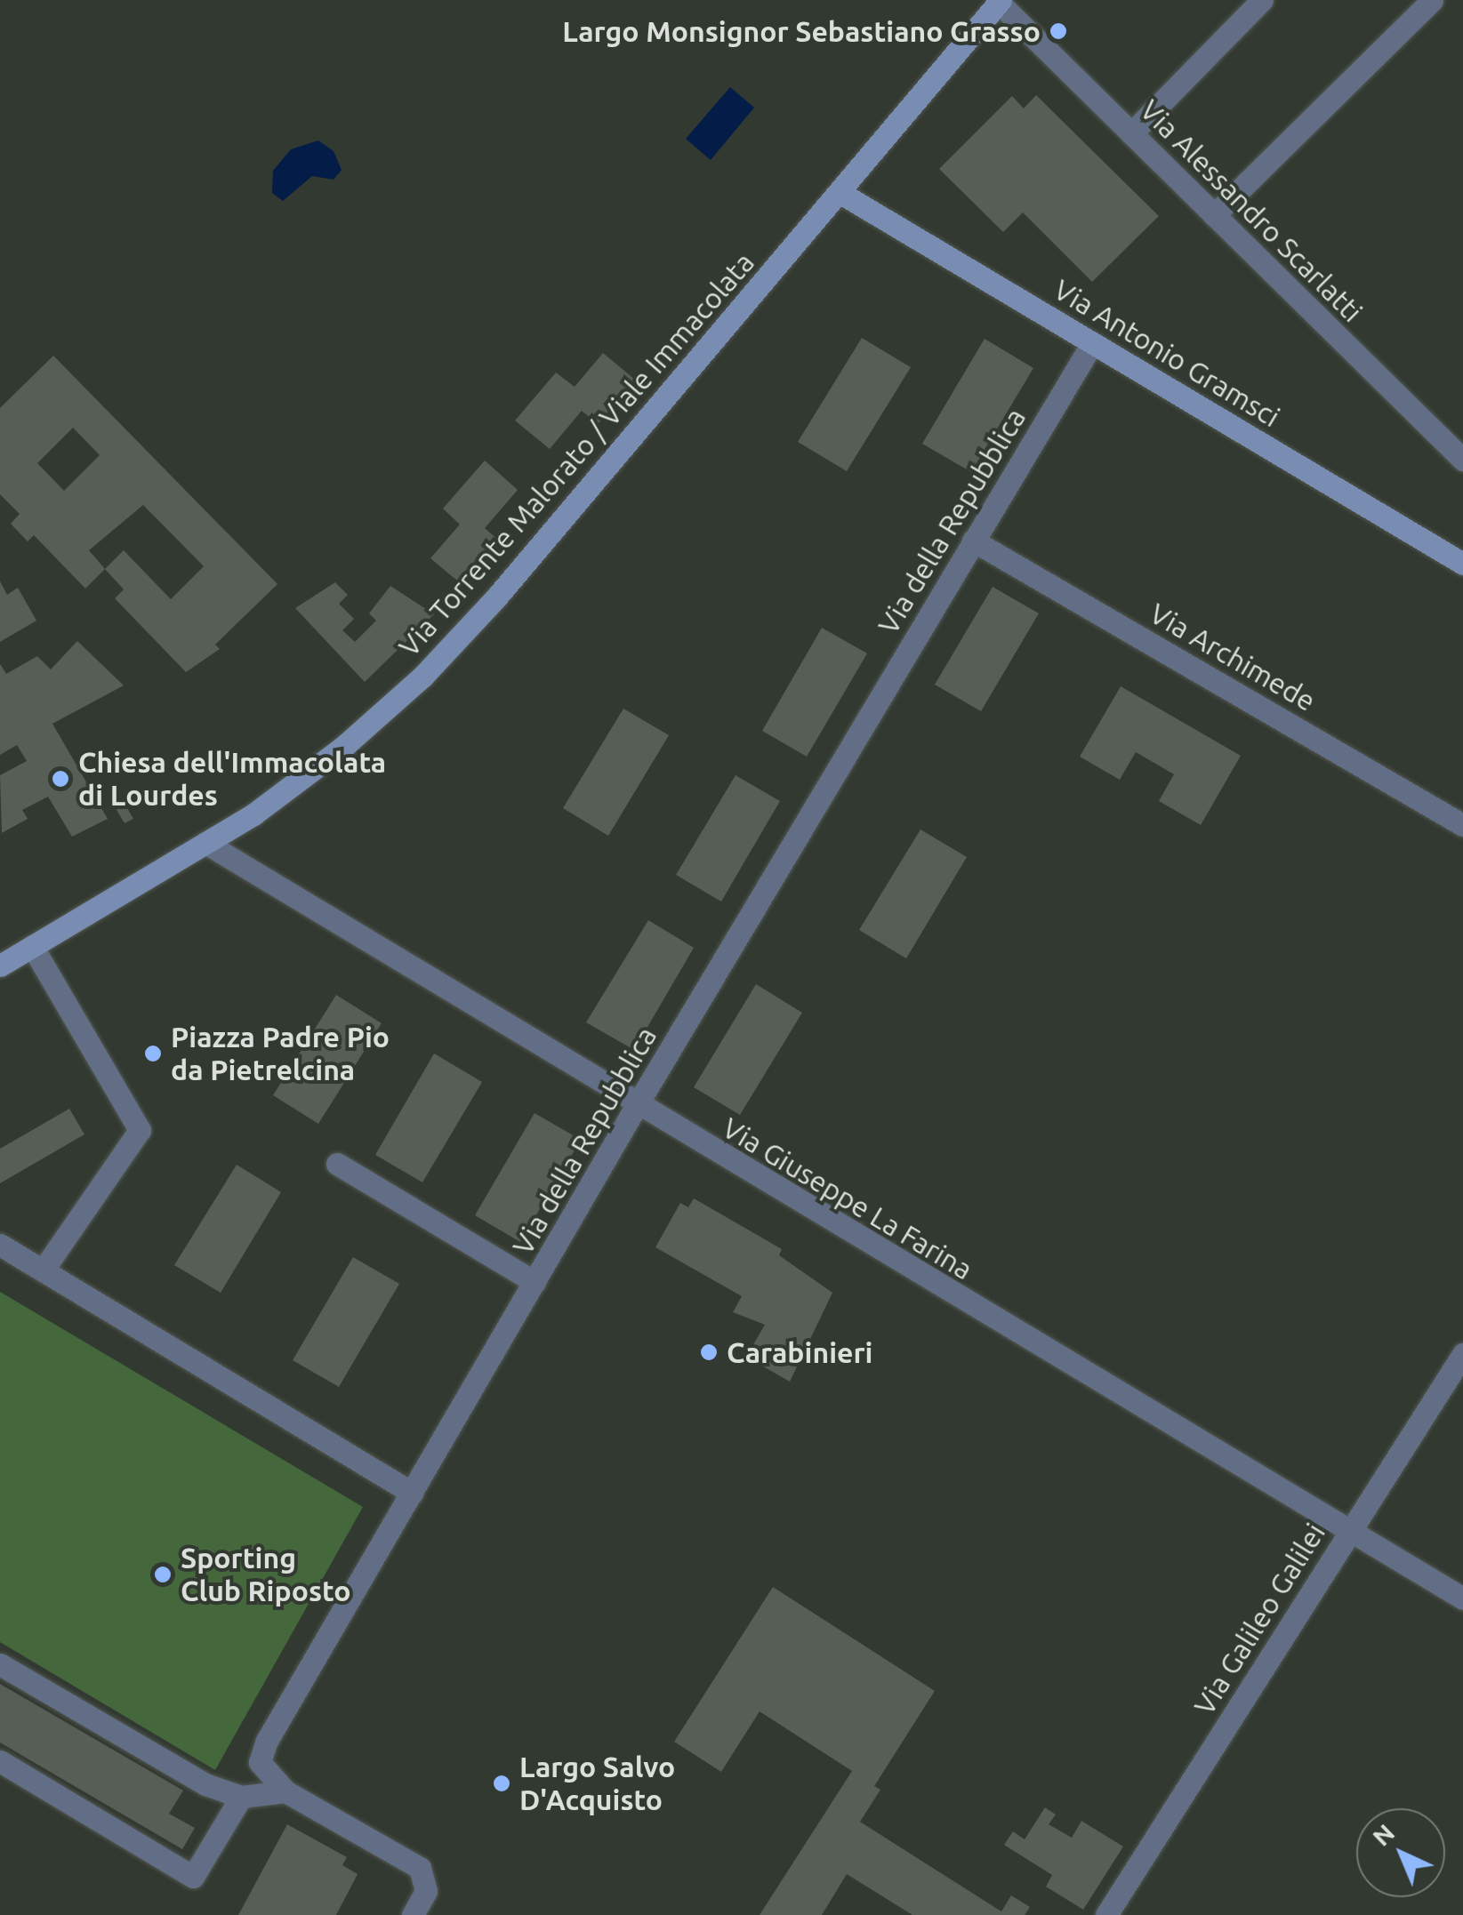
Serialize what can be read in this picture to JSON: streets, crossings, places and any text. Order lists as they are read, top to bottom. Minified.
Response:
{"streets":{"street":["Via Alessandro Scarlatti","Via Antonio Gramsci","Via Torrente Malorato / Viale Immacolata","Via della Repubblica","Via Archimede","Via Giuseppe La Farina","Via Galileo Galilei"]},"crossings":[["Via Alessandro Scarlatti","Via Torrente Malorato / Viale Immacolata"],["Via Antonio Gramsci","Via Torrente Malorato / Viale Immacolata"],["Via Antonio Gramsci","Via della Repubblica"],["Via Torrente Malorato / Viale Immacolata","Via Giuseppe La Farina"],["Via della Repubblica","Via Archimede"],["Via della Repubblica","Via Giuseppe La Farina"],["Via Giuseppe La Farina","Via Galileo Galilei"]],"places":["Largo Monsignor Sebastiano Grasso","Chiesa dell'Immacolata di Lourdes","Piazza Padre Pio da Pietrelcina","Carabinieri","Sporting Club Riposto","Largo Salvo D'Acquisto"],"north":"top left"}
